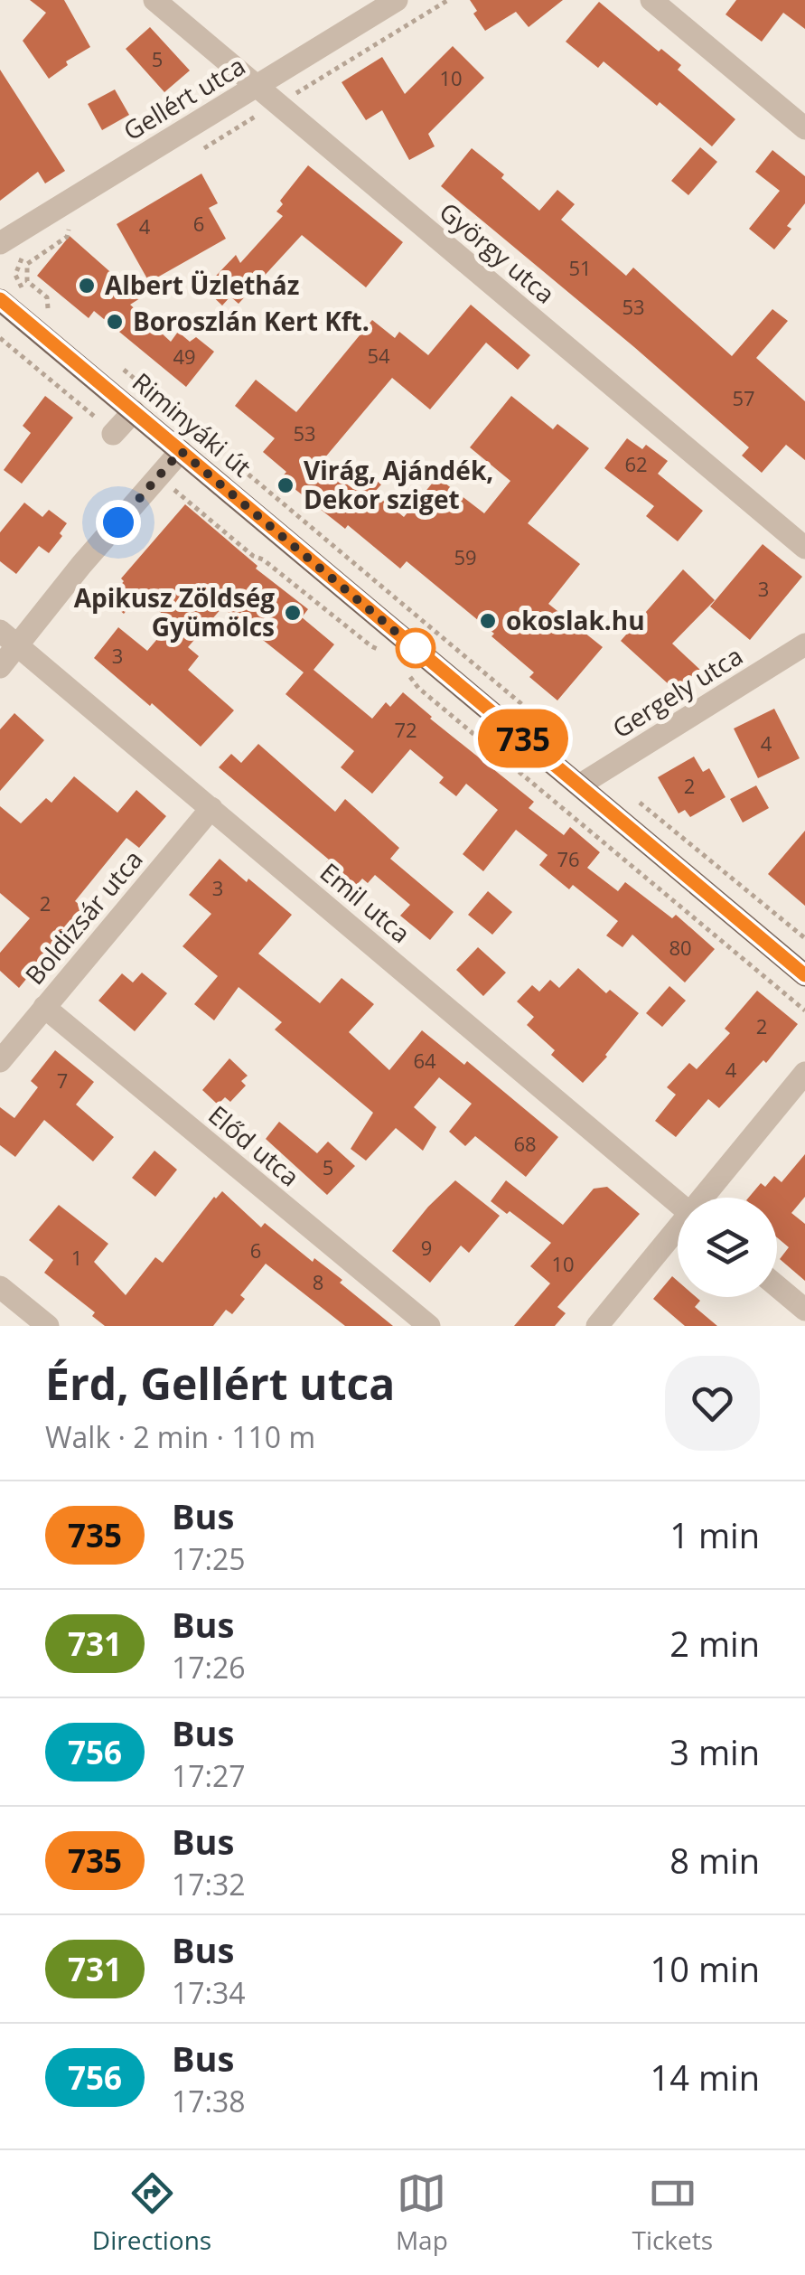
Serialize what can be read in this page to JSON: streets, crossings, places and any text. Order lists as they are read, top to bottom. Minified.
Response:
{"streets":{"main road":["Riminyáki út"],"street":["Gellért utca","György utca","Gergely utca","Emil utca","Boldizsár utca","Előd utca"]},"crossings":[["Gellért utca","György utca"],["Riminyáki út","Gergely utca"],["Emil utca","Boldizsár utca"],["Boldizsár utca","Előd utca"]],"places":["Albert Üzletház","Boroszlán Kert Kft.","Virág, Ajándék, Dekor sziget","Apikusz Zöldség Gyümölcs","okoslak.hu"],"lines":["bus line 735"],"house_numbers":["5","10","6","4","51","53","54","49","57","53","62","59","3","3","72","4","2","76","3","2","80","2","64","4","7","68","5","9","6","1","10","8"],"page":{"on_map":"735","heading":["Érd, Gellért utca","Walk · 2 min · 110 m"],"list":[{"mark":"735","name":"Bus","note":"17:25","value":"1 min"},{"mark":"731","name":"Bus","note":"17:26","value":"2 min"},{"mark":"756","name":"Bus","note":"17:27","value":"3 min"},{"mark":"735","name":"Bus","note":"17:32","value":"8 min"},{"mark":"731","name":"Bus","note":"17:34","value":"10 min"},{"mark":"756","name":"Bus","note":"17:38","value":"14 min"}],"tabs":["Directions","Map","Tickets"]}}
